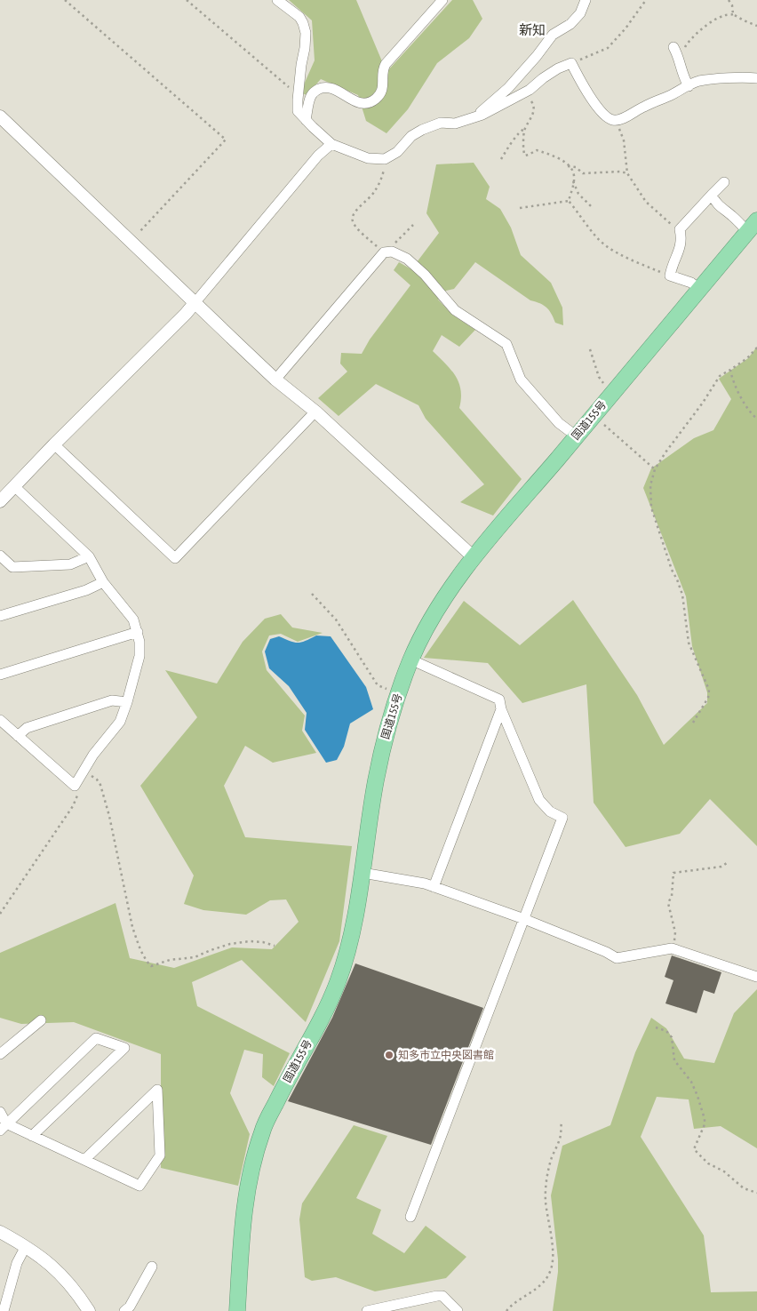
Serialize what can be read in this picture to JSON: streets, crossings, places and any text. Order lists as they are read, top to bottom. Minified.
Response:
{"streets":{"highway":["国道155号"]},"districts":["新知"],"places":["知多市立中央図書館"]}
